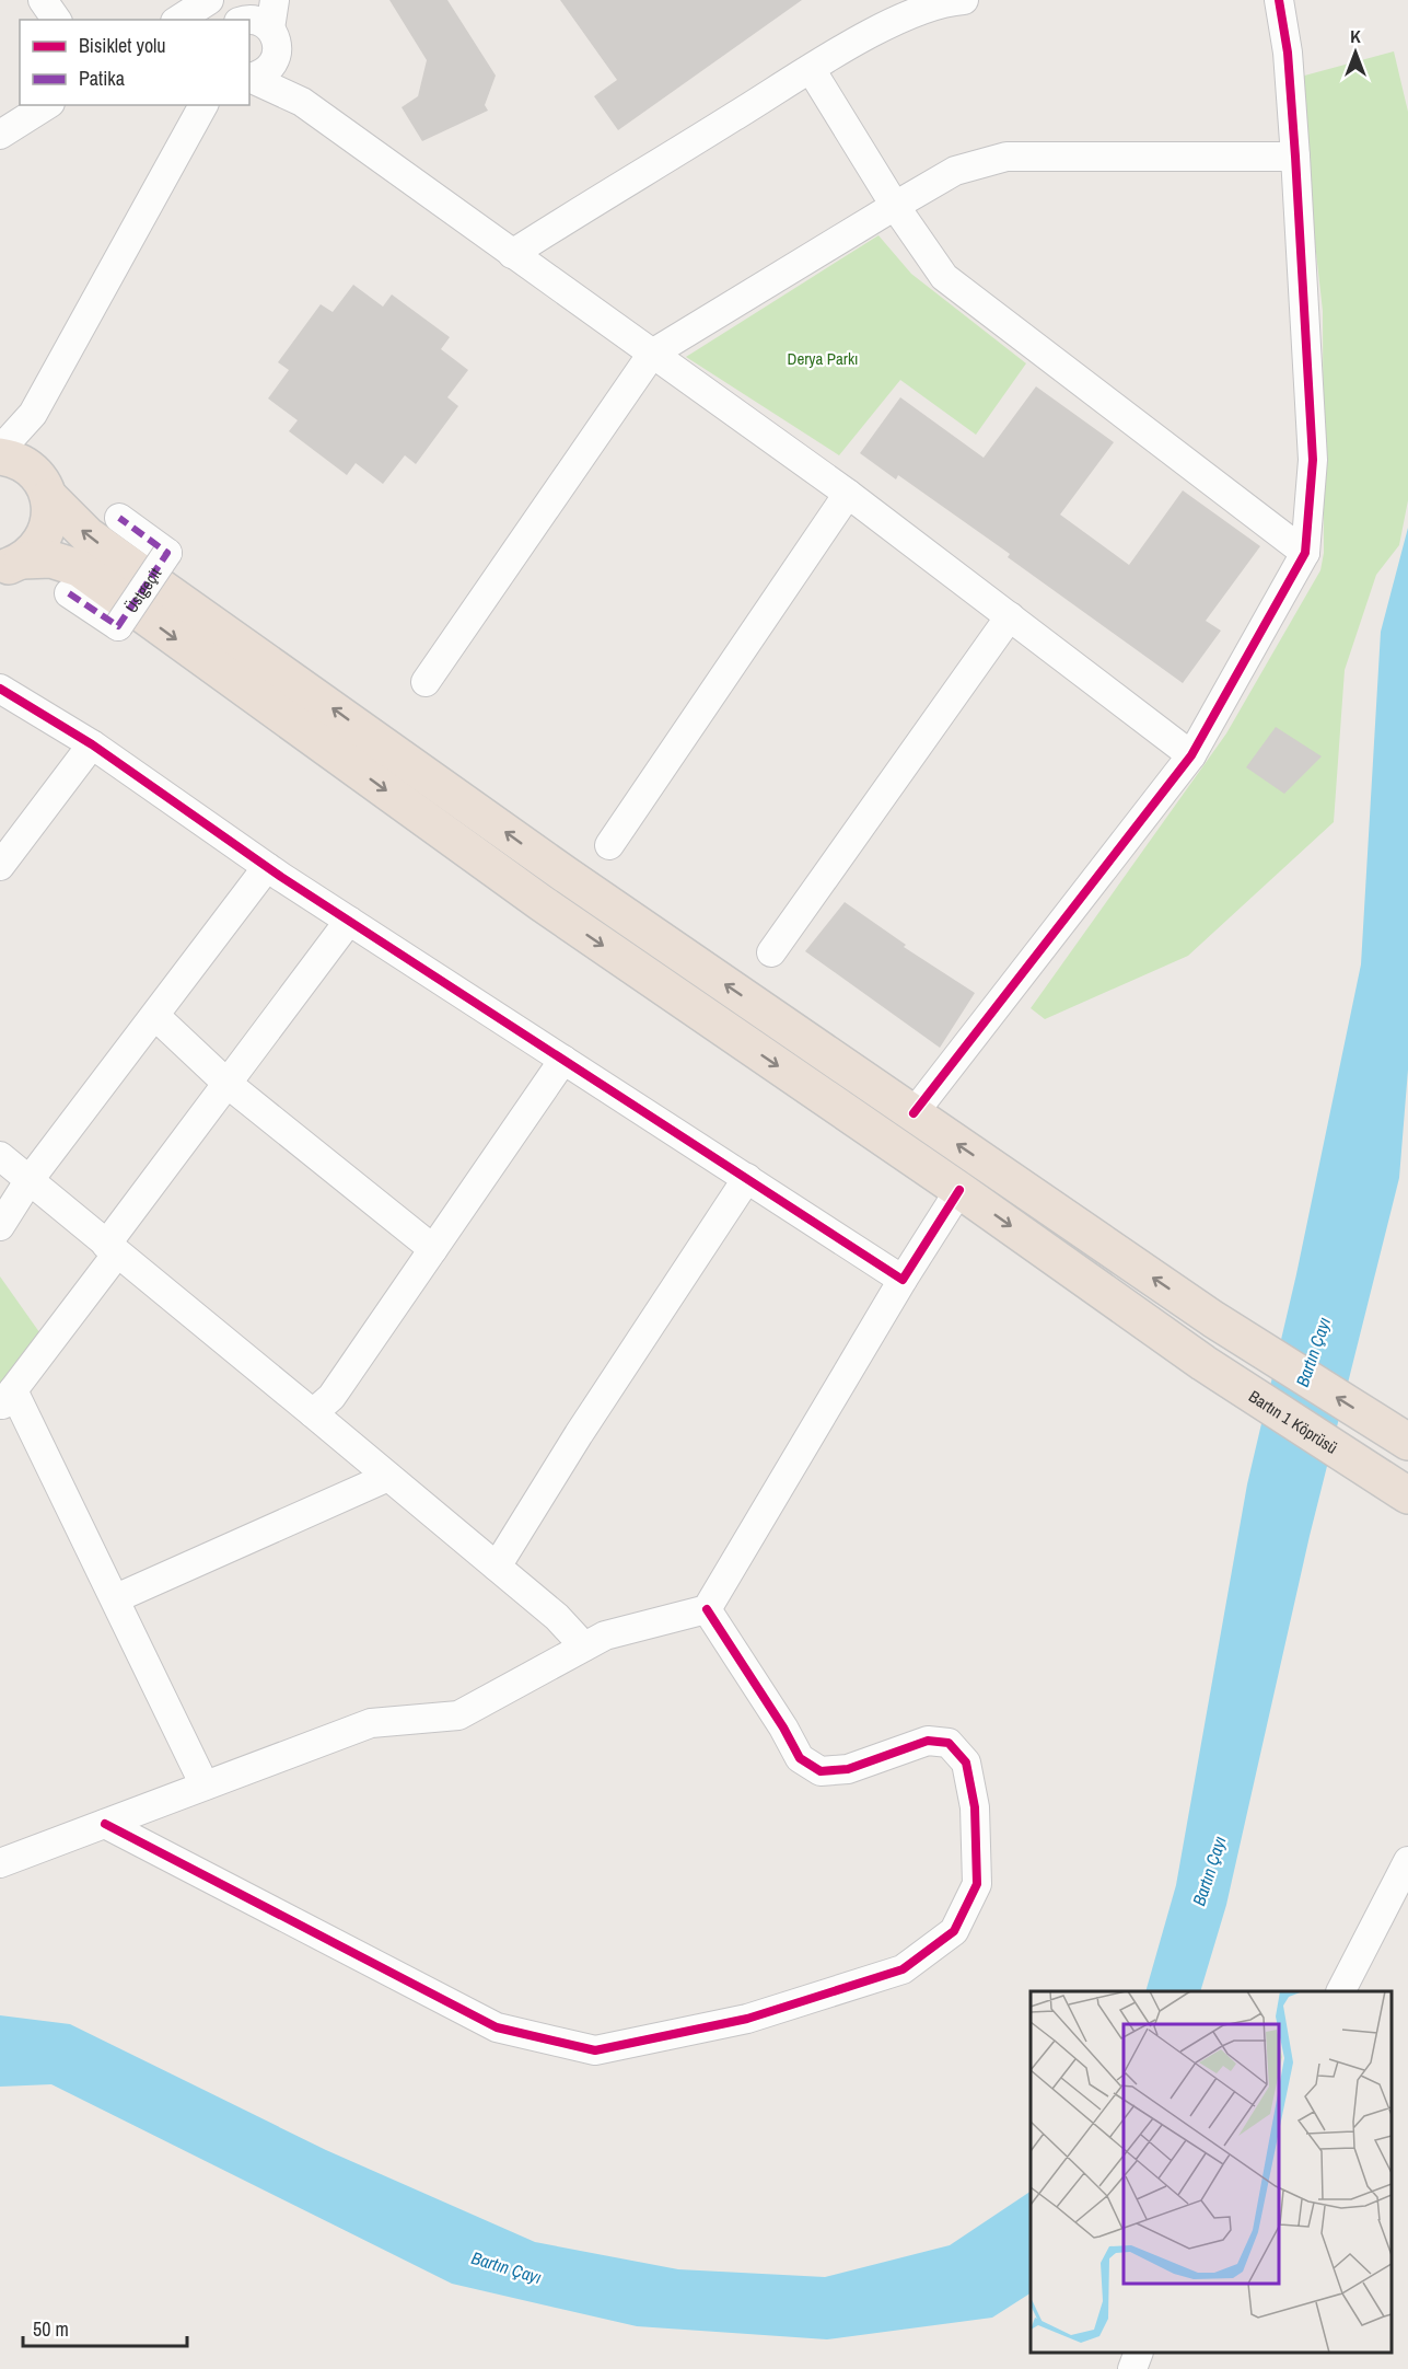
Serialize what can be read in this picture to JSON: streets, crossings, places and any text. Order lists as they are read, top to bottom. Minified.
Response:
{"streets":{"highway":["Bartın 1 Köprüsü"],"street":["Üstgeçit"]},"water":["Bartın Çayı"],"parks":["Derya Parkı"],"legend":["Bisiklet yolu","Patika"],"scale_bar":"50 m","north":"top"}
